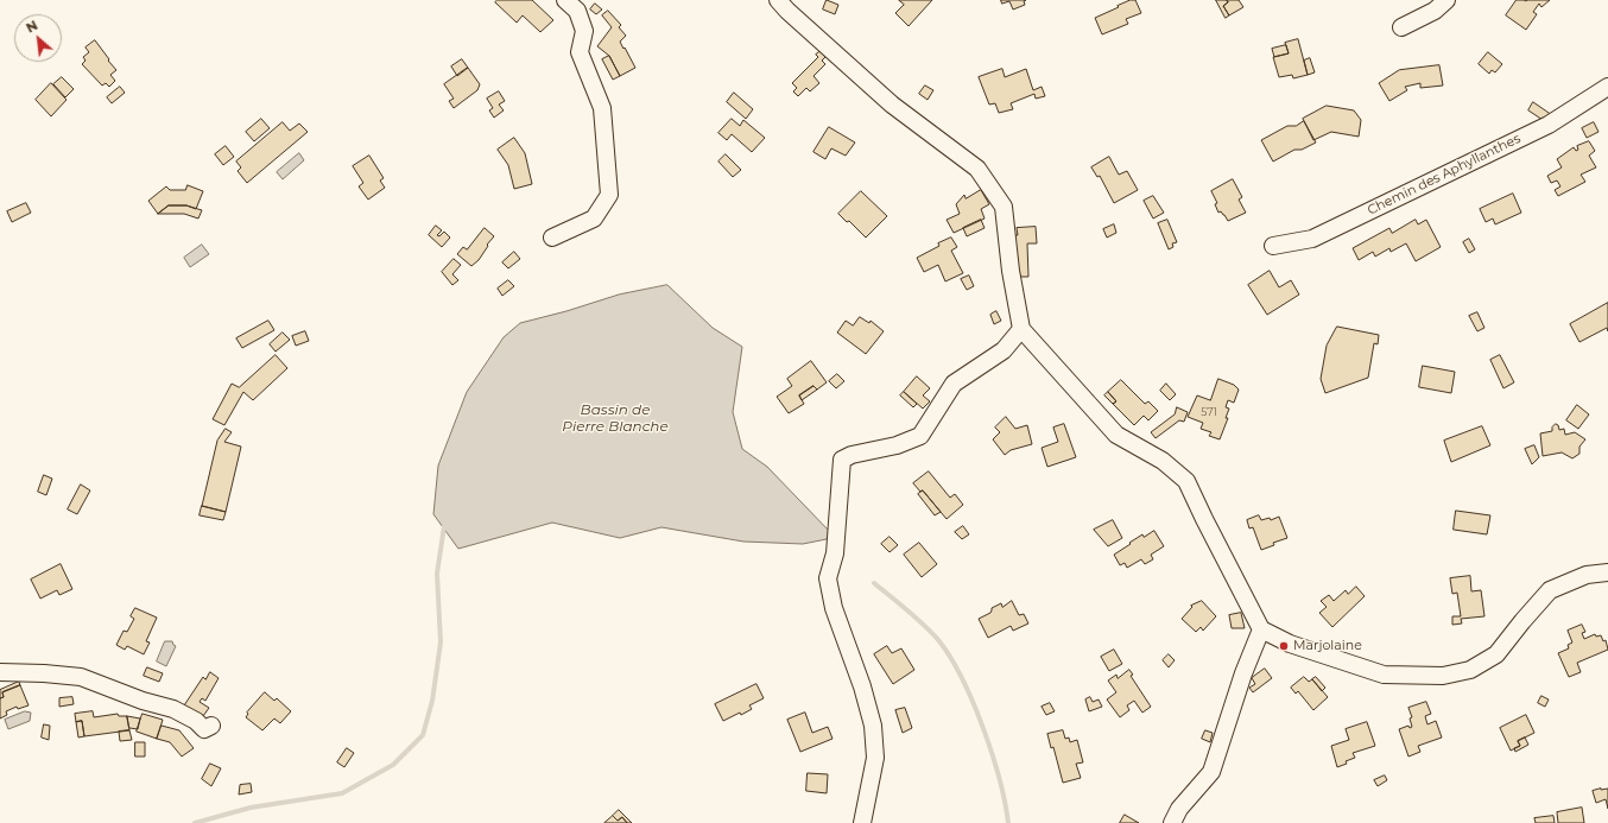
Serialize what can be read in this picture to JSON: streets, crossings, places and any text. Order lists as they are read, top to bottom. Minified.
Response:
{"streets":{"street":["Chemin des Aphyllanthes"]},"water":["Bassin de Pierre Blanche"],"places":["Marjolaine"],"house_numbers":["571"],"north":"top left"}
